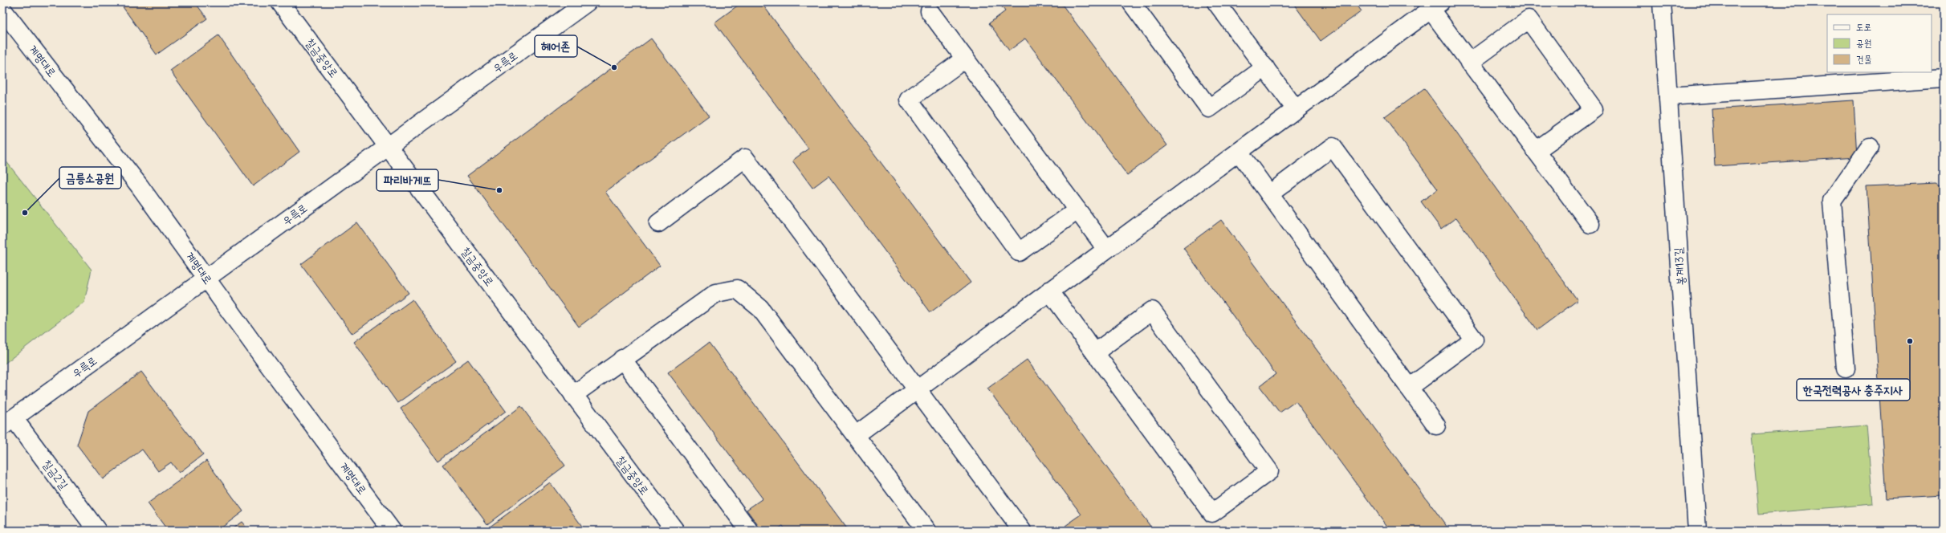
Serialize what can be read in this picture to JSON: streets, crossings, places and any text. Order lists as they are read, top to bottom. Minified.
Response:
{"streets":{"street":["칠금중앙로","계명대로","우륵로","봉계13길","칠금2길"]},"crossings":[["칠금중앙로","우륵로"],["계명대로","우륵로"],["우륵로","칠금2길"]],"places":["헤어존","파리바게뜨","금릉소공원","한국전력공사 충주지사"],"legend":["도로","공원","건물"]}
